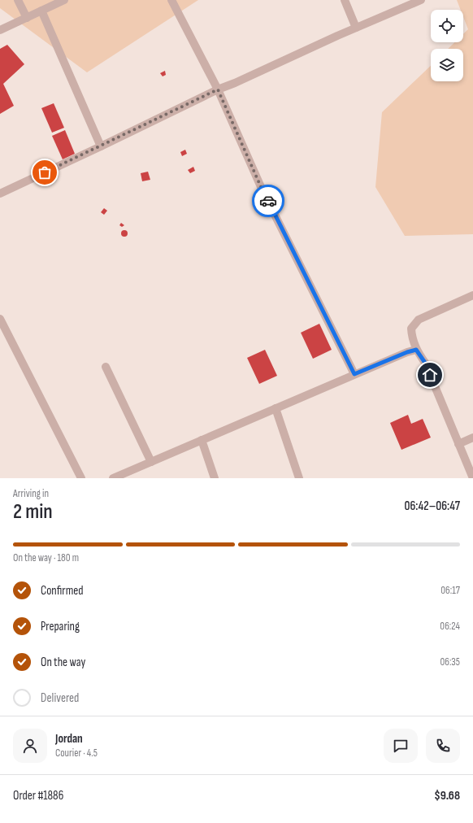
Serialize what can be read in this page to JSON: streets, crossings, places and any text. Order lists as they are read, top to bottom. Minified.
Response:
{"page":{"heading":["2 min","Arriving in","06:42–06:47"],"panel":["Jordan","Courier · 4.5","Order #1886","$9.68"],"bar":"On the way · 180 m","list":[["Confirmed","06:17"],["Preparing","06:24"],["On the way","06:35"],"Delivered"]}}
